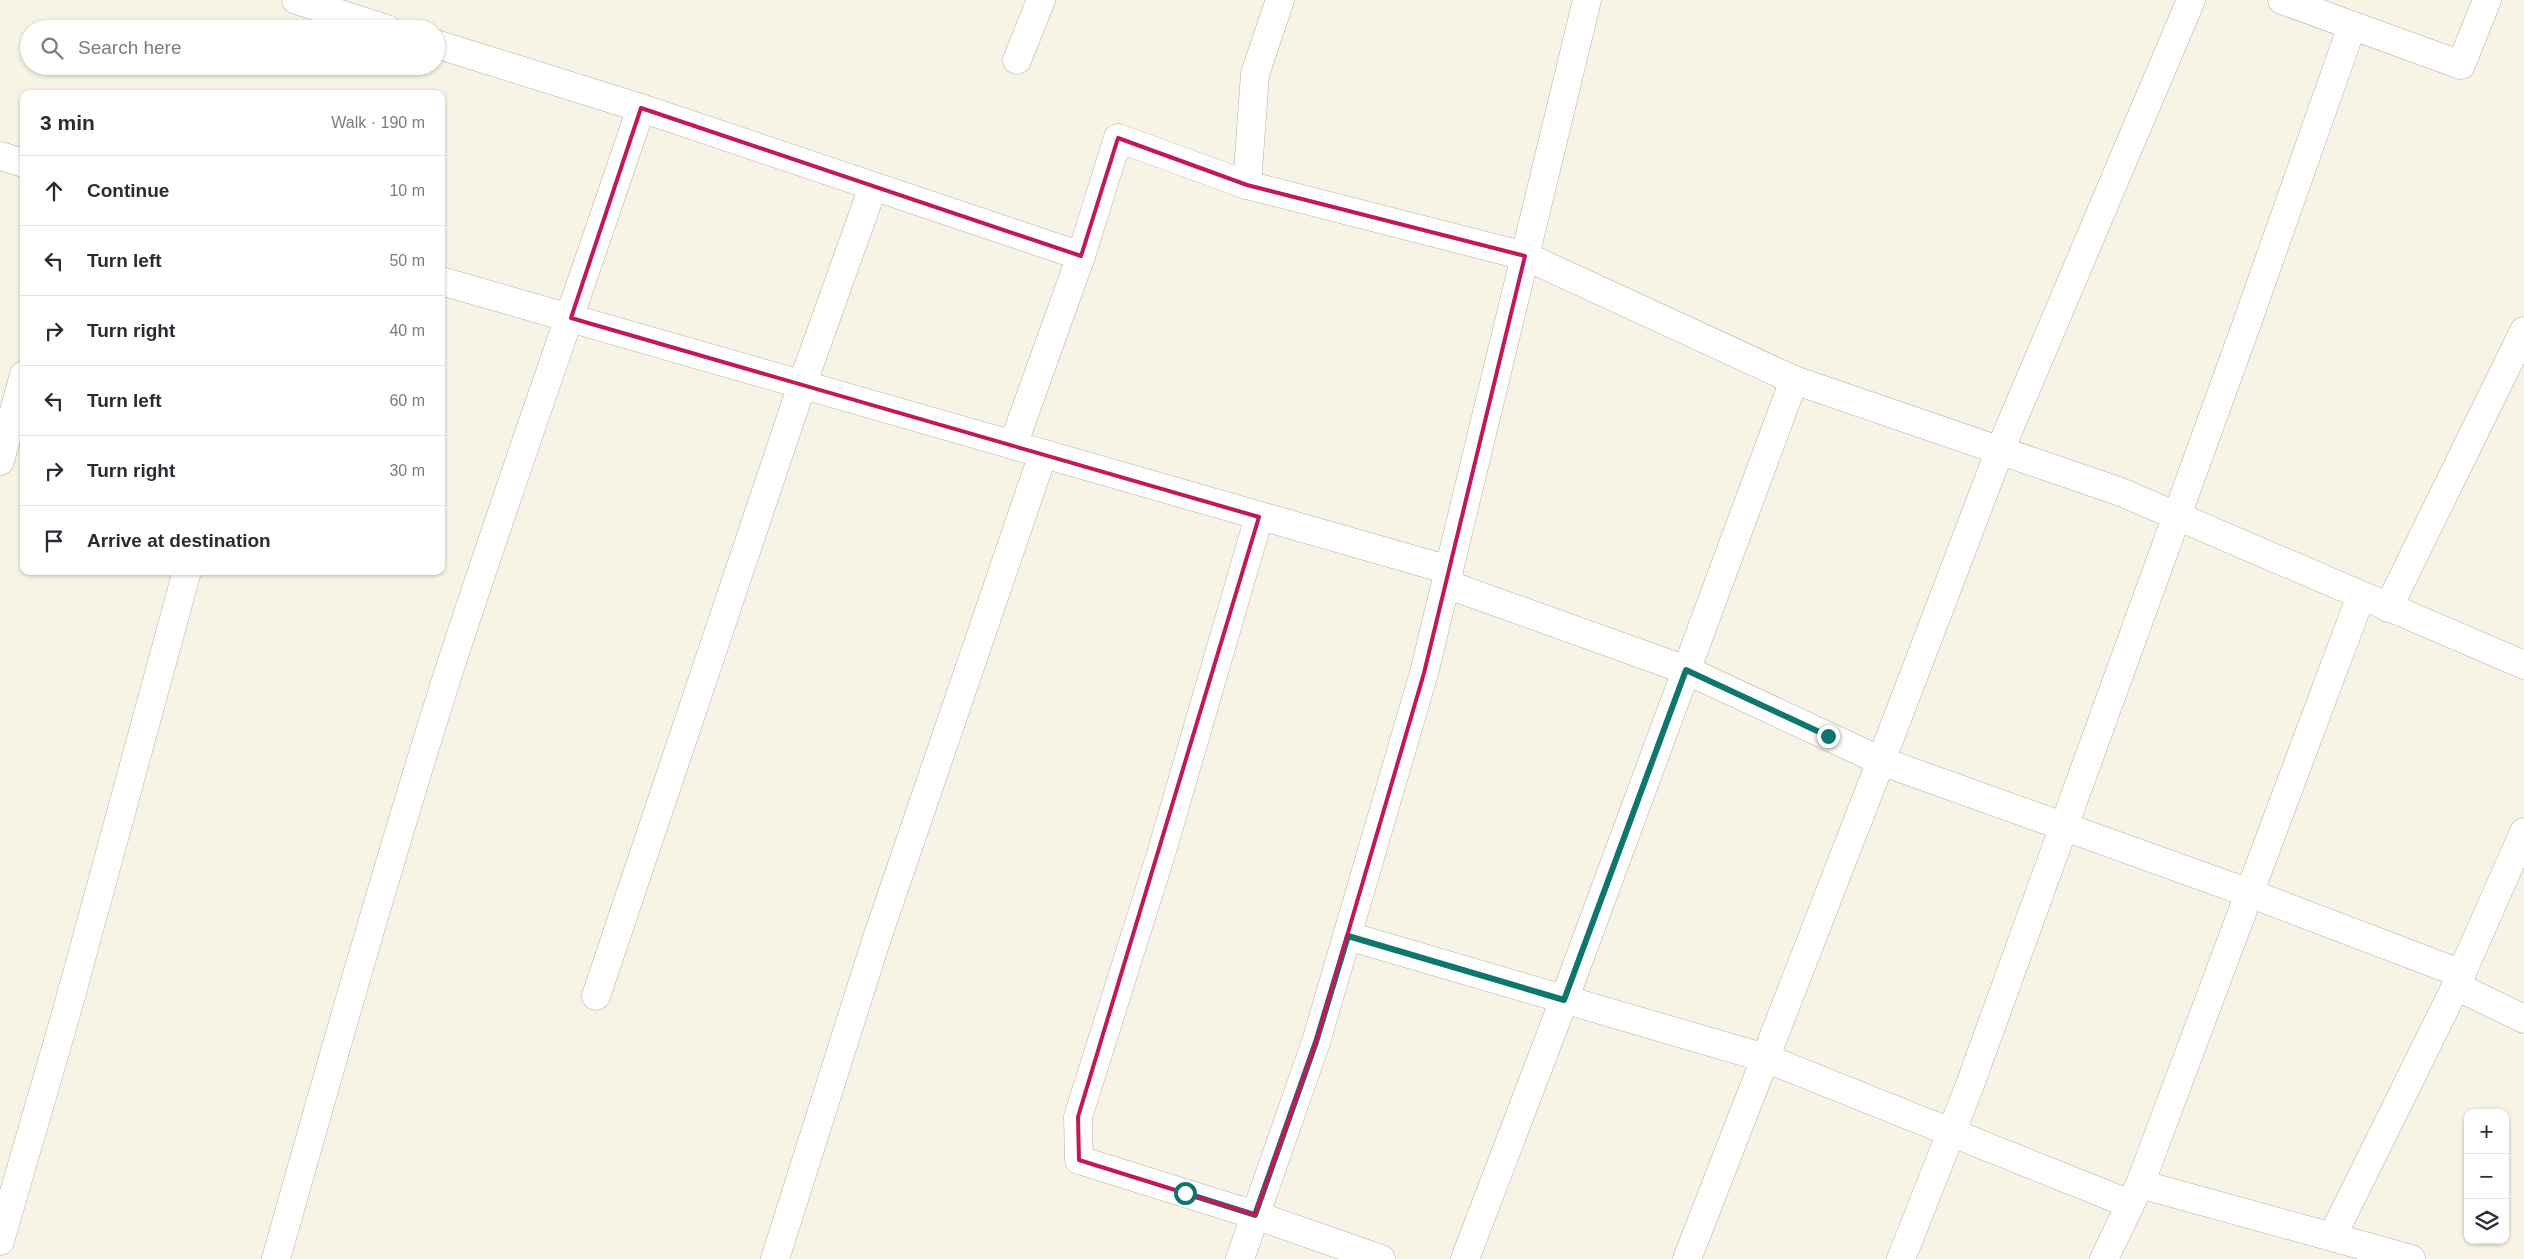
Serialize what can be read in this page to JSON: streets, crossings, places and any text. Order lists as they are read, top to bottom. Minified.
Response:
{"page":{"search":"Search here","heading":["3 min","Walk · 190 m"],"list":[["Continue","10 m"],["Turn left","50 m"],["Turn right","40 m"],["Turn left","60 m"],["Turn right","30 m"],"Arrive at destination"],"map_buttons":["+","−"]}}
